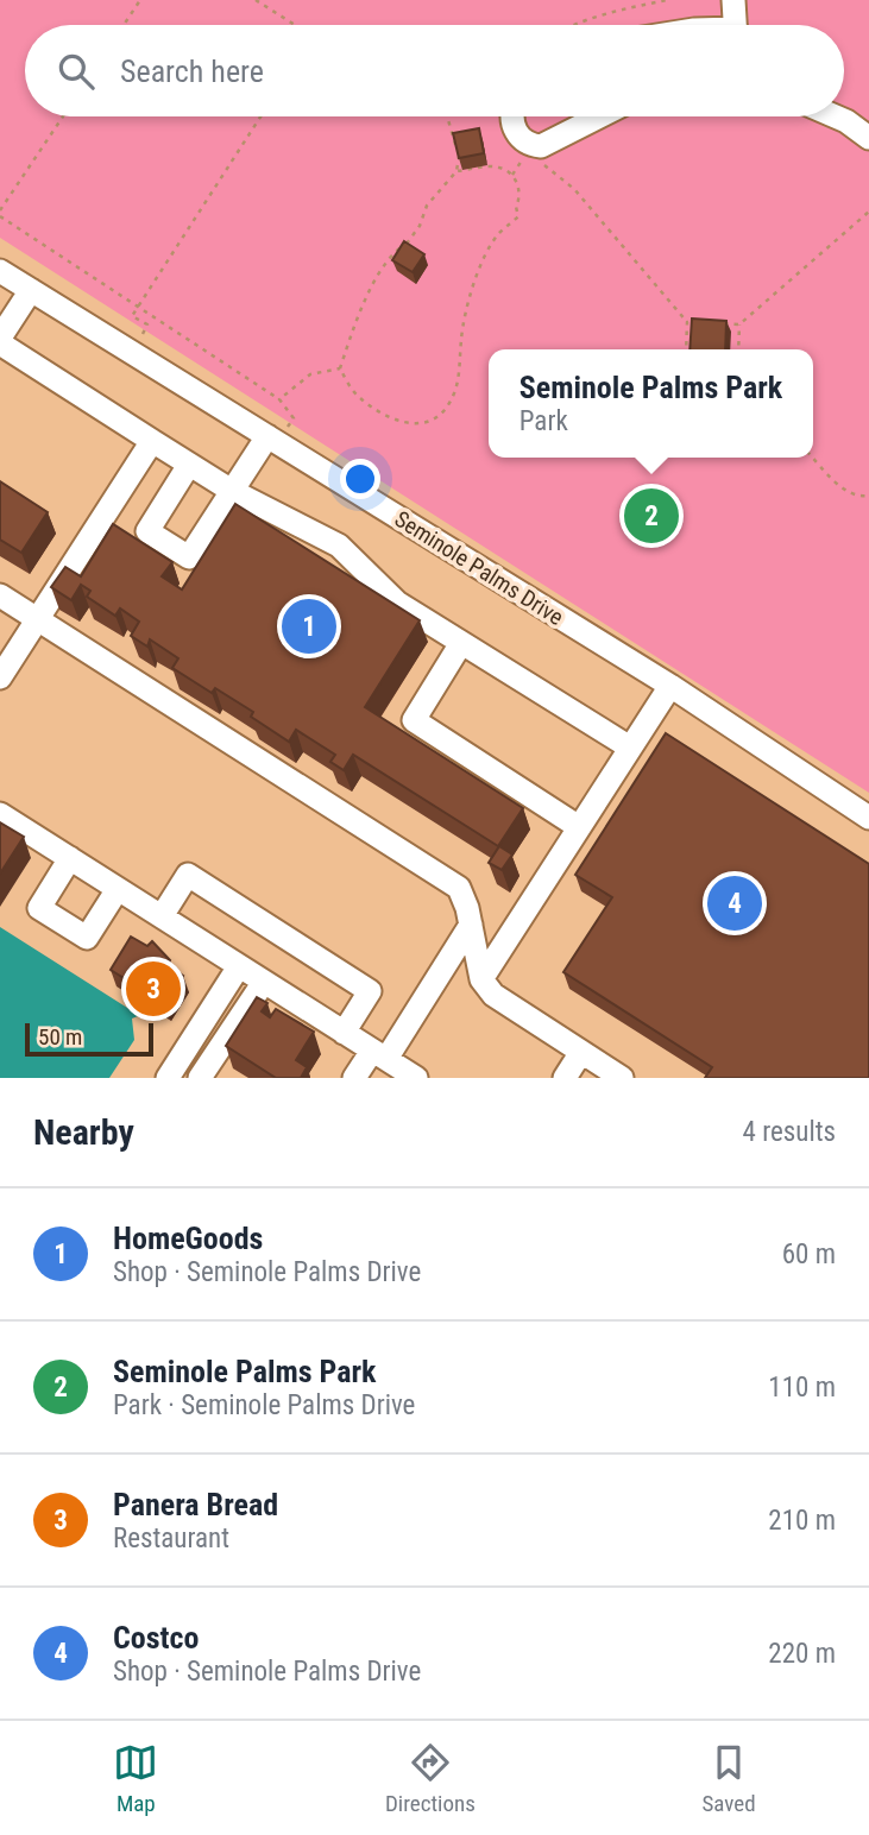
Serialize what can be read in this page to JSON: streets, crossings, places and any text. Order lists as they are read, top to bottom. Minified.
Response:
{"streets":{"street":["Seminole Palms Drive"]},"scale_bar":"50 m","page":{"search":"Search here","popup":["Seminole Palms Park","Park"],"pins":["2","1","4","3"],"scale":"50 m","heading":["Nearby","4 results"],"list":[{"mark":"1","name":"HomeGoods","note":"Shop · Seminole Palms Drive","value":"60 m"},{"mark":"2","name":"Seminole Palms Park","note":"Park · Seminole Palms Drive","value":"110 m"},{"mark":"3","name":"Panera Bread","note":"Restaurant","value":"210 m"},{"mark":"4","name":"Costco","note":"Shop · Seminole Palms Drive","value":"220 m"}],"nav":["Map","Directions","Saved"]}}
